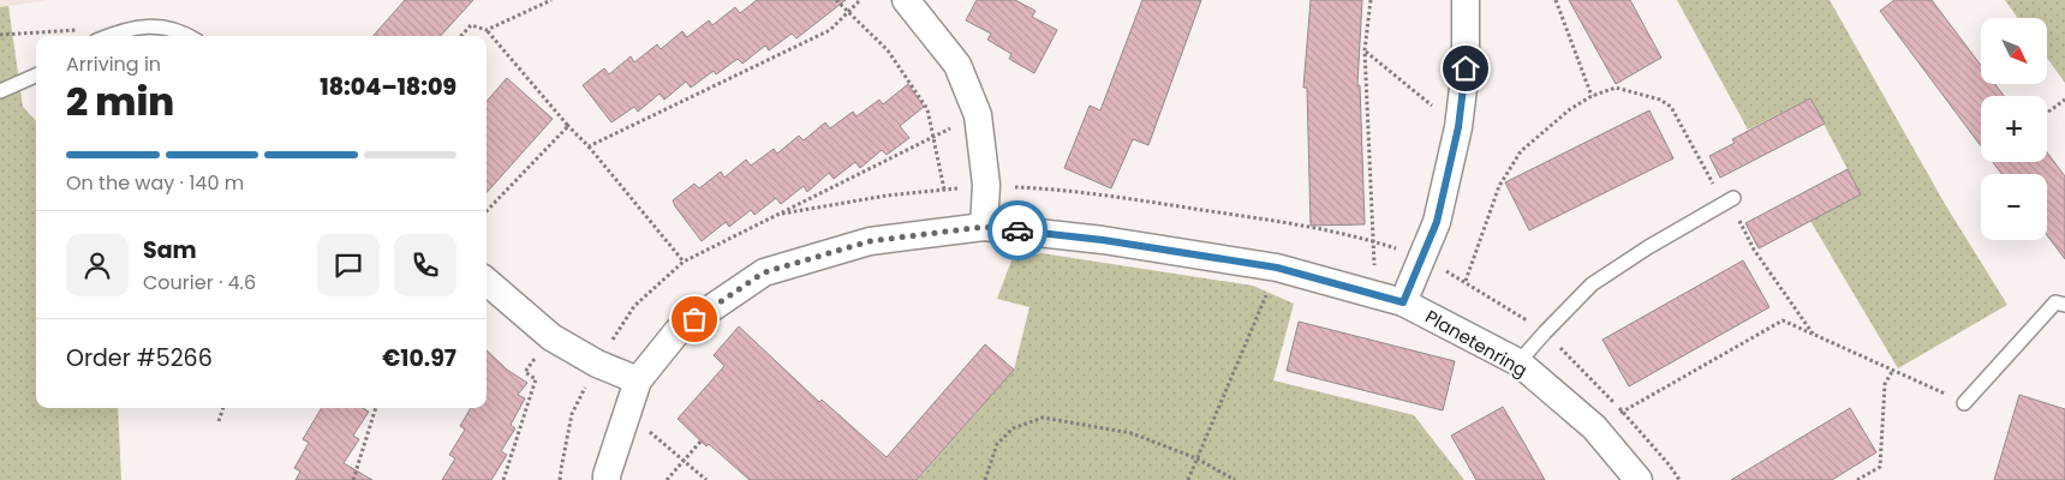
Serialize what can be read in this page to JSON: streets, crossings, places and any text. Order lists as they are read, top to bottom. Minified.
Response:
{"streets":{"street":["Planetenring"]},"north":"bottom right","page":{"map_buttons":["+","−"],"heading":["2 min","Arriving in","18:04–18:09"],"panel":["Sam","Courier · 4.6","Order #5266","€10.97"],"bar":"On the way · 140 m"}}
